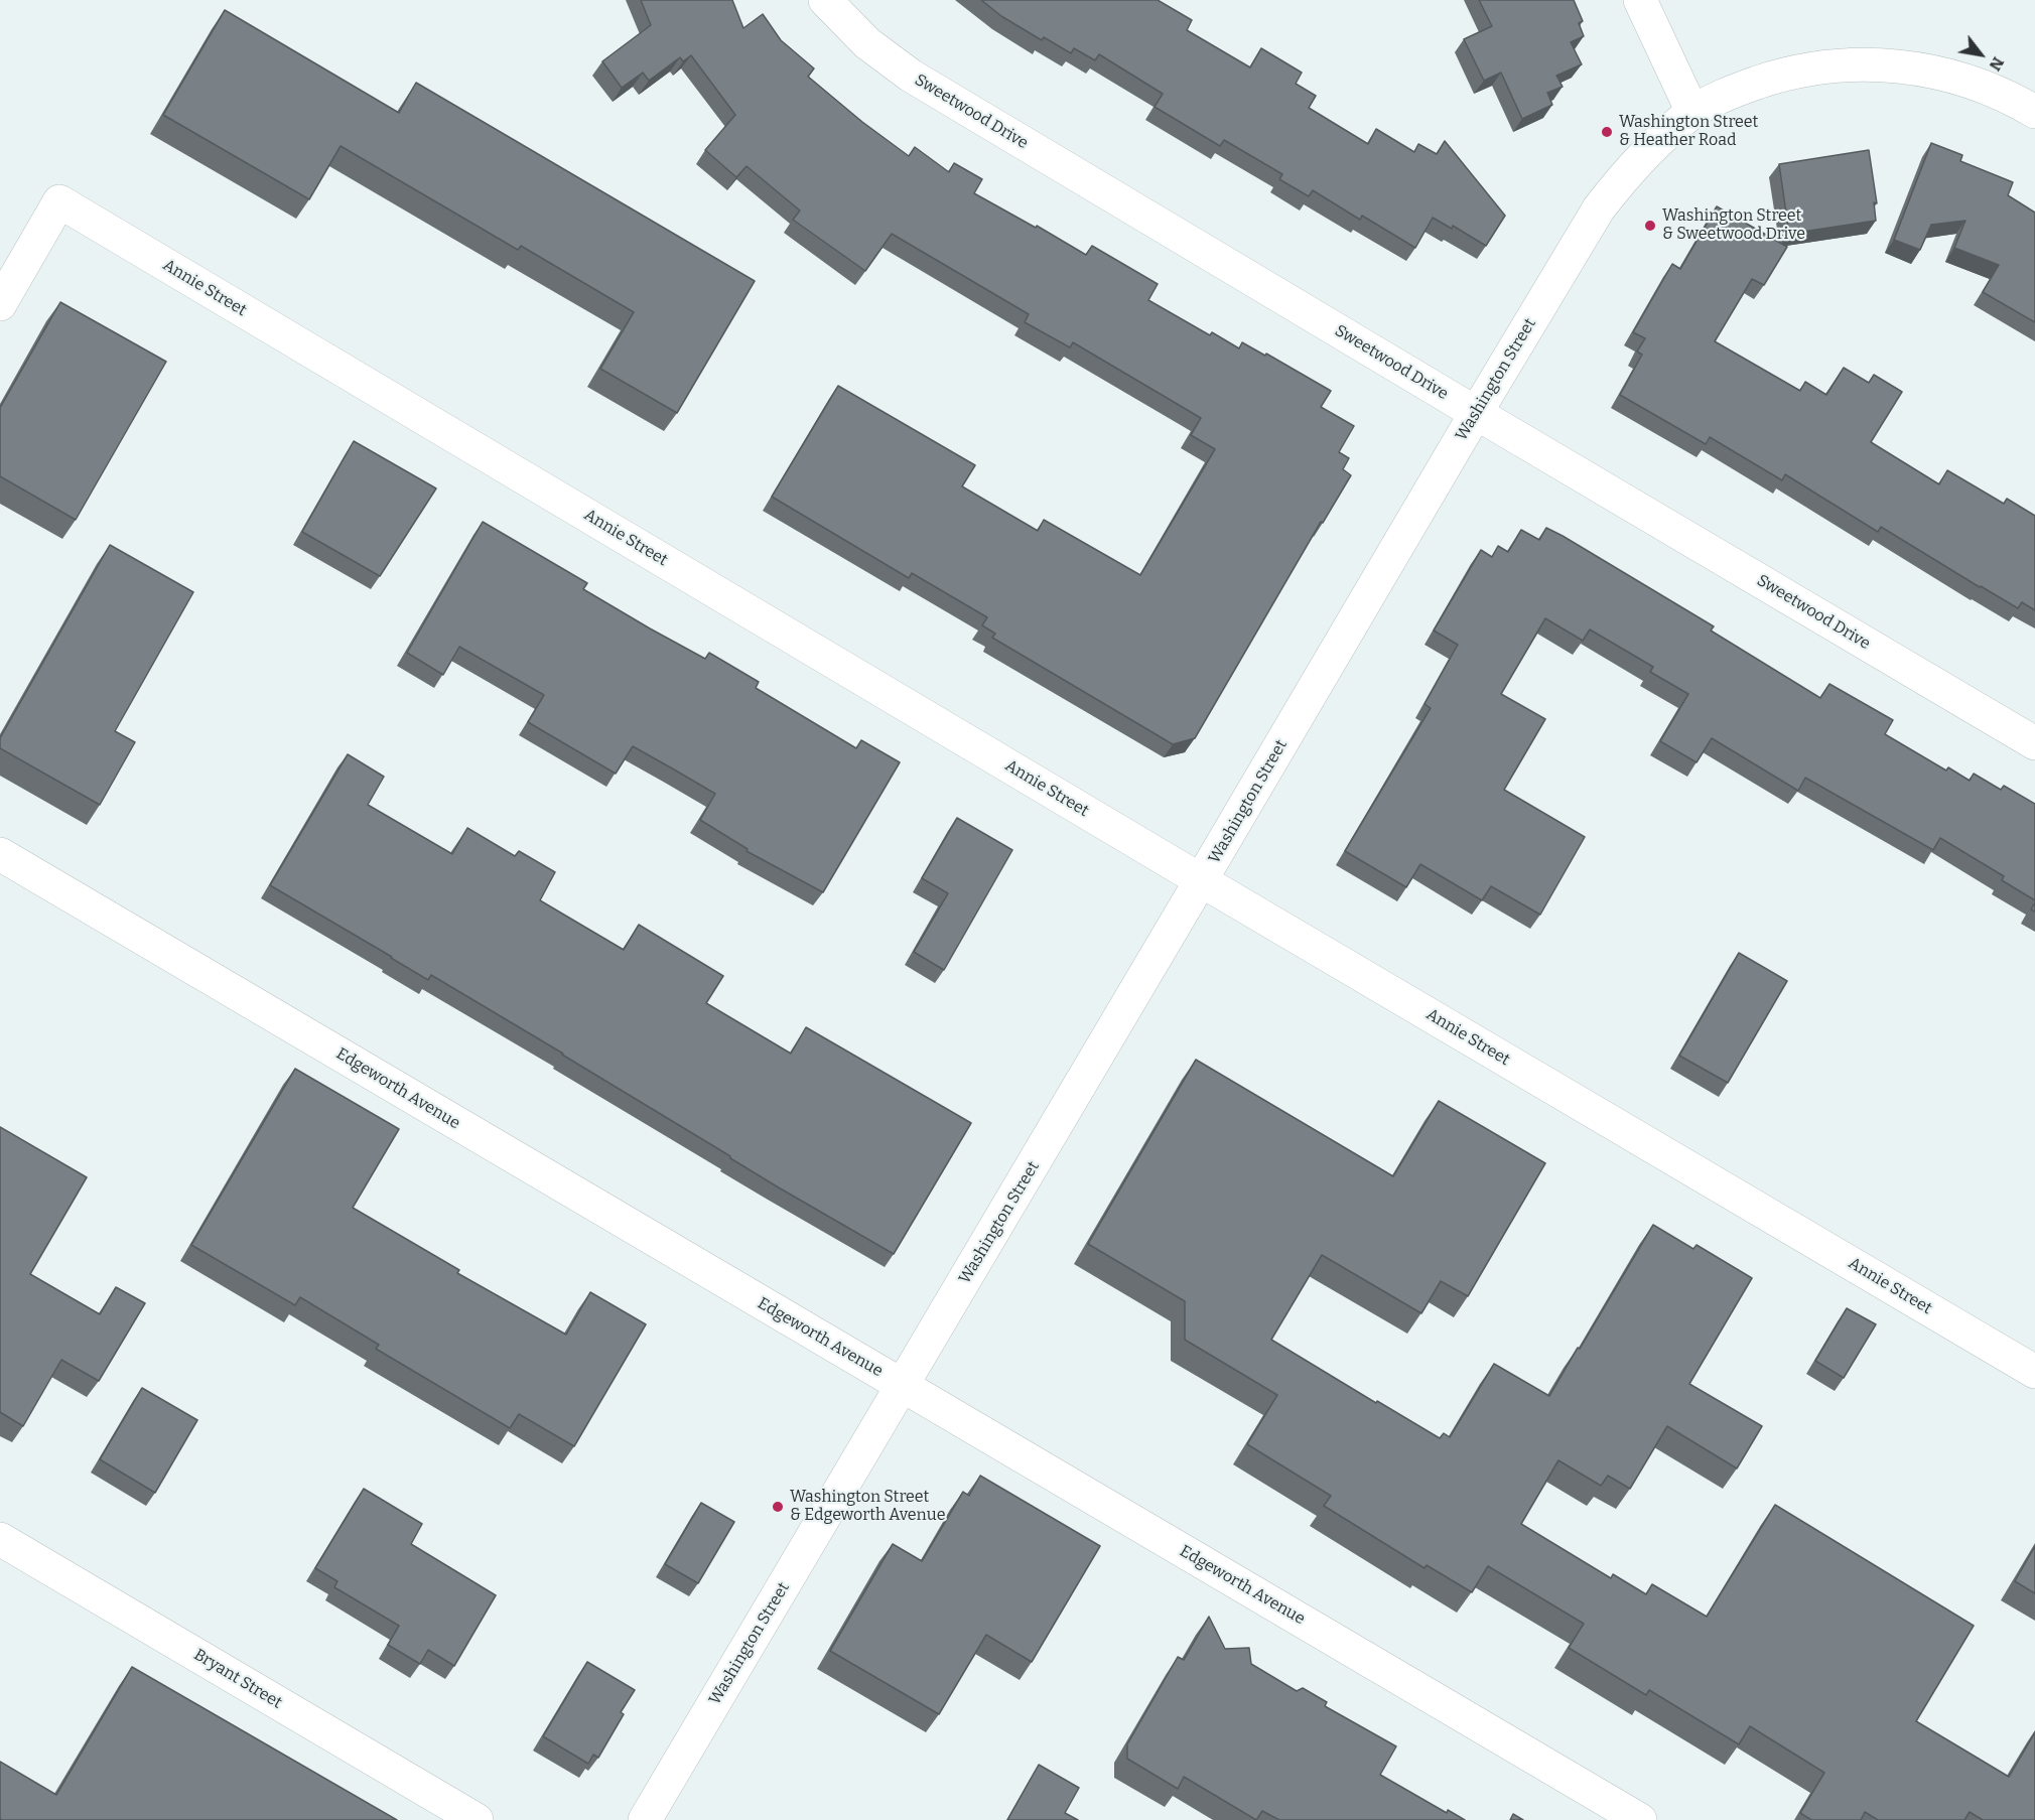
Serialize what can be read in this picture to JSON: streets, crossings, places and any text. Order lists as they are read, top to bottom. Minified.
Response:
{"streets":{"street":["Sweetwood Drive","Annie Street","Washington Street","Edgeworth Avenue","Bryant Street"]},"crossings":[["Sweetwood Drive","Washington Street"],["Annie Street","Washington Street"],["Washington Street","Edgeworth Avenue"]],"places":["Washington Street & Heather Road","Washington Street & Sweetwood Drive","Washington Street & Edgeworth Avenue"],"north":"bottom right"}
